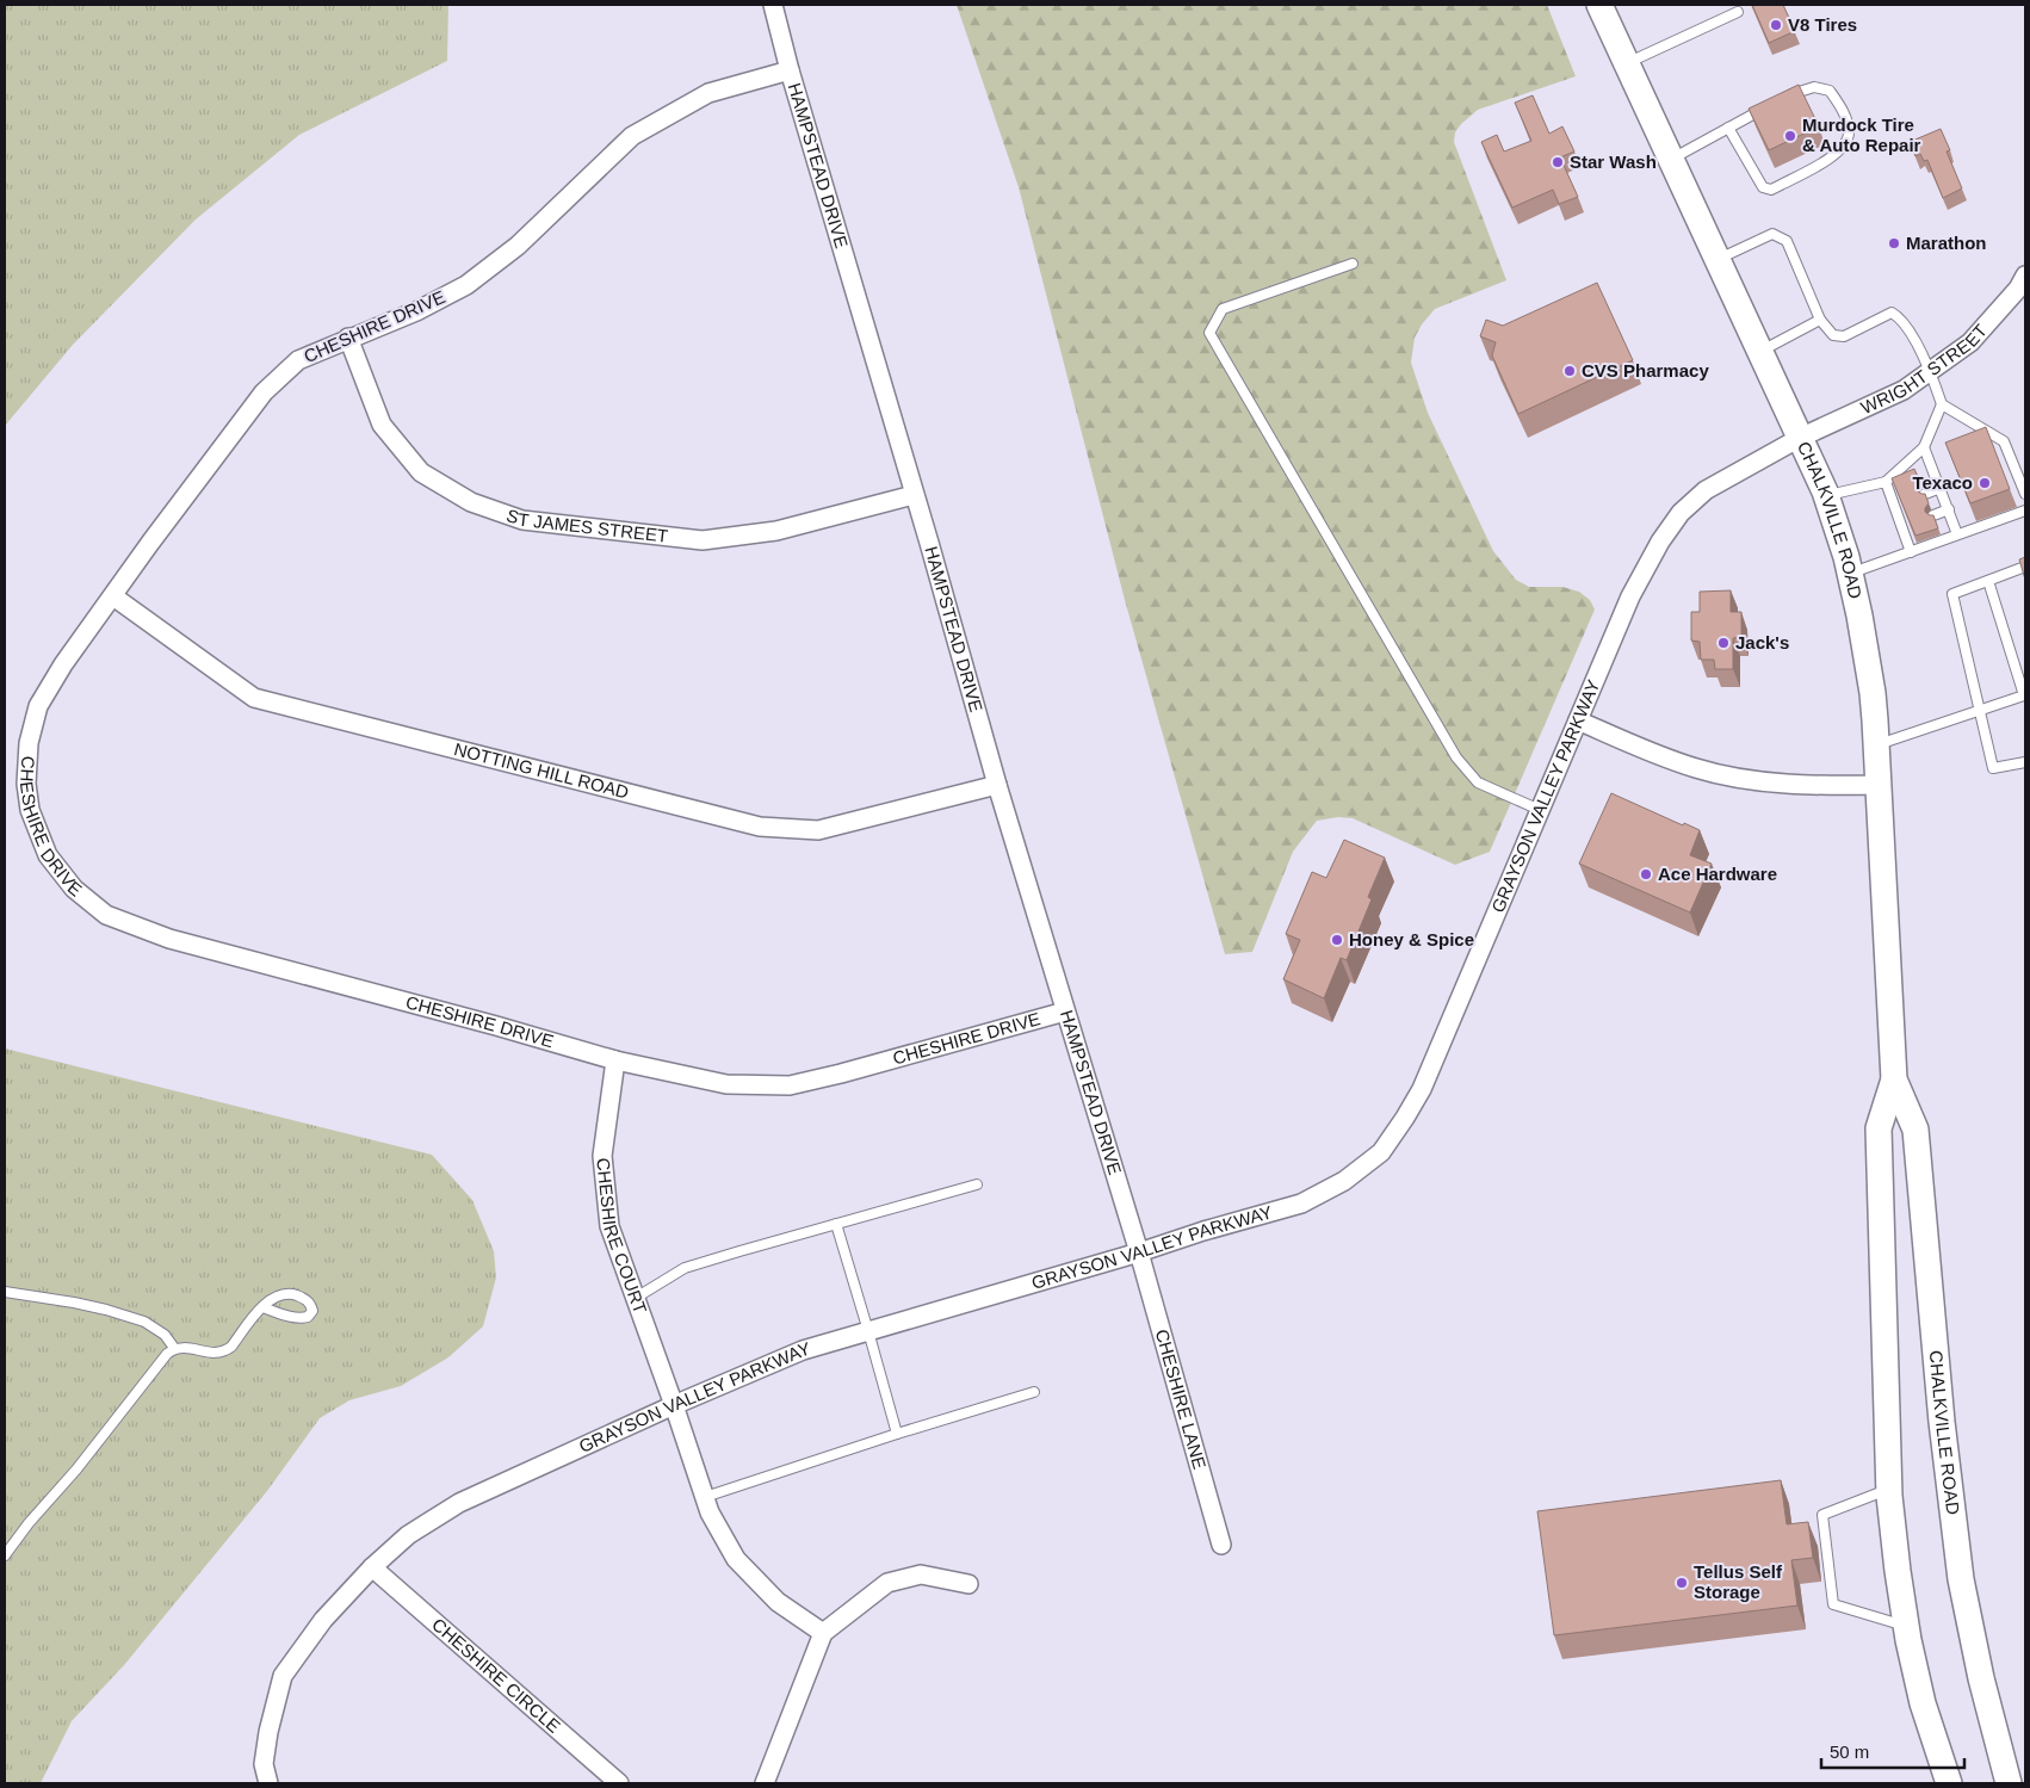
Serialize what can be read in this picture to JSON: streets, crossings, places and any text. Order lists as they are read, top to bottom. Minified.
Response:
{"streets":{"main road":["CHALKVILLE ROAD"],"street":["HAMPSTEAD DRIVE","CHESHIRE DRIVE","WRIGHT STREET","ST JAMES STREET","NOTTING HILL ROAD","GRAYSON VALLEY PARKWAY","CHESHIRE COURT","CHESHIRE LANE","CHESHIRE CIRCLE"]},"crossings":[["HAMPSTEAD DRIVE","CHESHIRE DRIVE"],["HAMPSTEAD DRIVE","ST JAMES STREET"],["HAMPSTEAD DRIVE","NOTTING HILL ROAD"],["HAMPSTEAD DRIVE","GRAYSON VALLEY PARKWAY"],["HAMPSTEAD DRIVE","CHESHIRE LANE"],["CHESHIRE DRIVE","ST JAMES STREET"],["CHESHIRE DRIVE","NOTTING HILL ROAD"],["CHESHIRE DRIVE","CHESHIRE COURT"],["WRIGHT STREET","CHALKVILLE ROAD"],["WRIGHT STREET","GRAYSON VALLEY PARKWAY"],["CHALKVILLE ROAD","GRAYSON VALLEY PARKWAY"],["GRAYSON VALLEY PARKWAY","CHESHIRE COURT"],["GRAYSON VALLEY PARKWAY","CHESHIRE LANE"],["GRAYSON VALLEY PARKWAY","CHESHIRE CIRCLE"]],"places":["V8 Tires","Murdock Tire & Auto Repair","Star Wash","Marathon","CVS Pharmacy","Texaco","Jack's","Ace Hardware","Honey & Spice","Tellus Self Storage"],"scale_bar":"50 m"}
